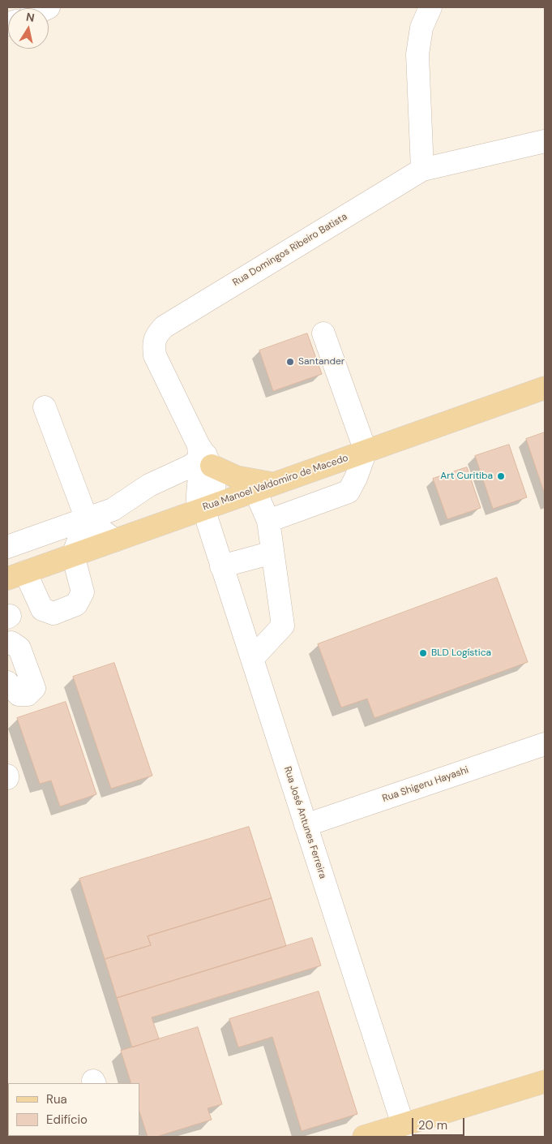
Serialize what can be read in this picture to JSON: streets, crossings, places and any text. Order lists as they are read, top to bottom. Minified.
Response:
{"streets":{"main road":["Rua Manoel Valdomiro de Macedo"],"street":["Rua Domingos Ribeiro Batista","Rua Shigeru Hayashi","Rua José Antunes Ferreira"]},"crossings":[["Rua Domingos Ribeiro Batista","Rua Manoel Valdomiro de Macedo"],["Rua Domingos Ribeiro Batista","Rua José Antunes Ferreira"],["Rua Manoel Valdomiro de Macedo","Rua José Antunes Ferreira"],["Rua Shigeru Hayashi","Rua José Antunes Ferreira"]],"places":["Santander","Art Curitiba","BLD Logística"],"legend":["Rua","Edifício"],"scale_bar":"20 m","north":"top"}
